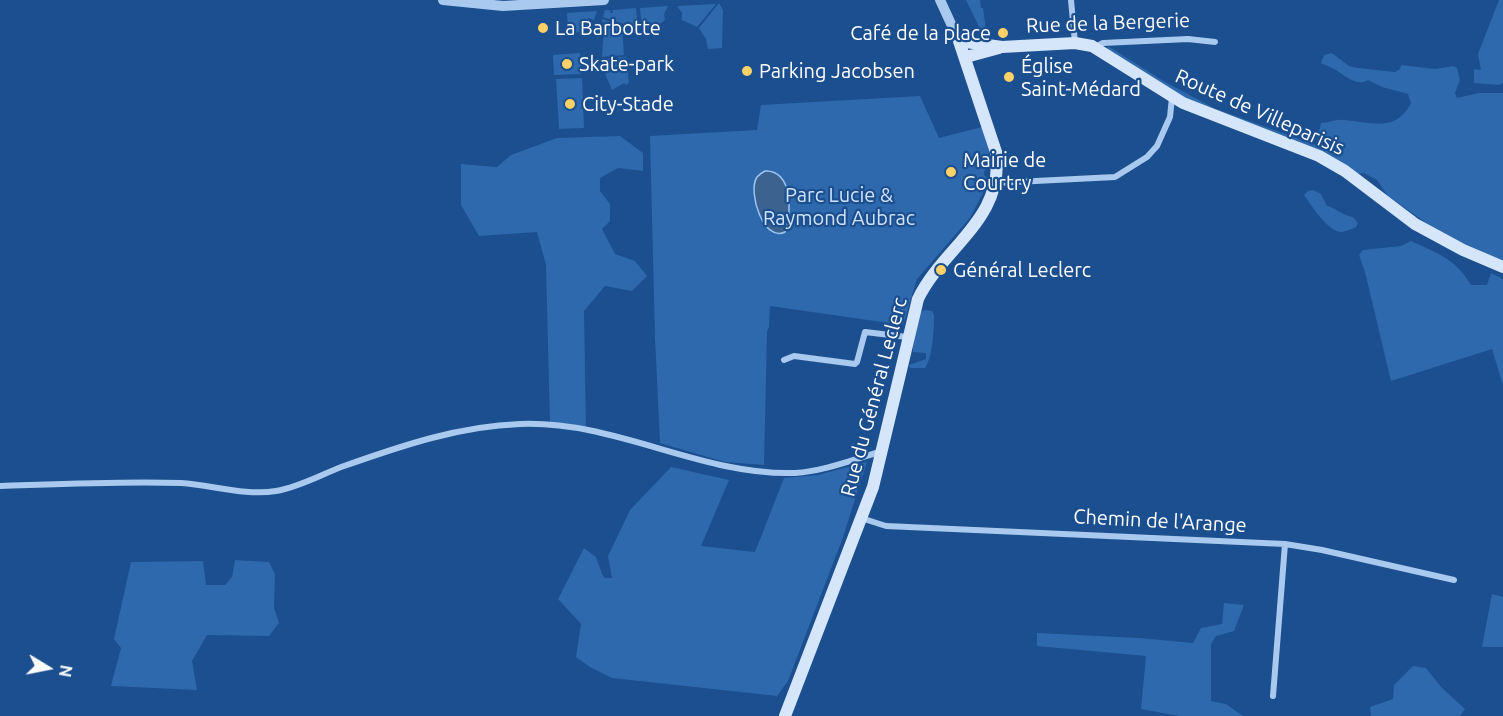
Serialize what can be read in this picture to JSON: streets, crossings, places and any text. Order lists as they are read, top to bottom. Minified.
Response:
{"streets":{"main road":["Rue de la Bergerie","Route de Villeparisis","Rue du Général Leclerc"],"street":["Chemin de l'Arange"]},"crossings":[["Rue de la Bergerie","Route de Villeparisis"],["Rue de la Bergerie","Rue du Général Leclerc"],["Rue du Général Leclerc","Chemin de l'Arange"]],"parks":["Parc Lucie & Raymond Aubrac"],"places":["La Barbotte","Café de la place","Skate-park","Parking Jacobsen","Église Saint-Médard","City-Stade","Mairie de Courtry","Général Leclerc"],"north":"right"}
